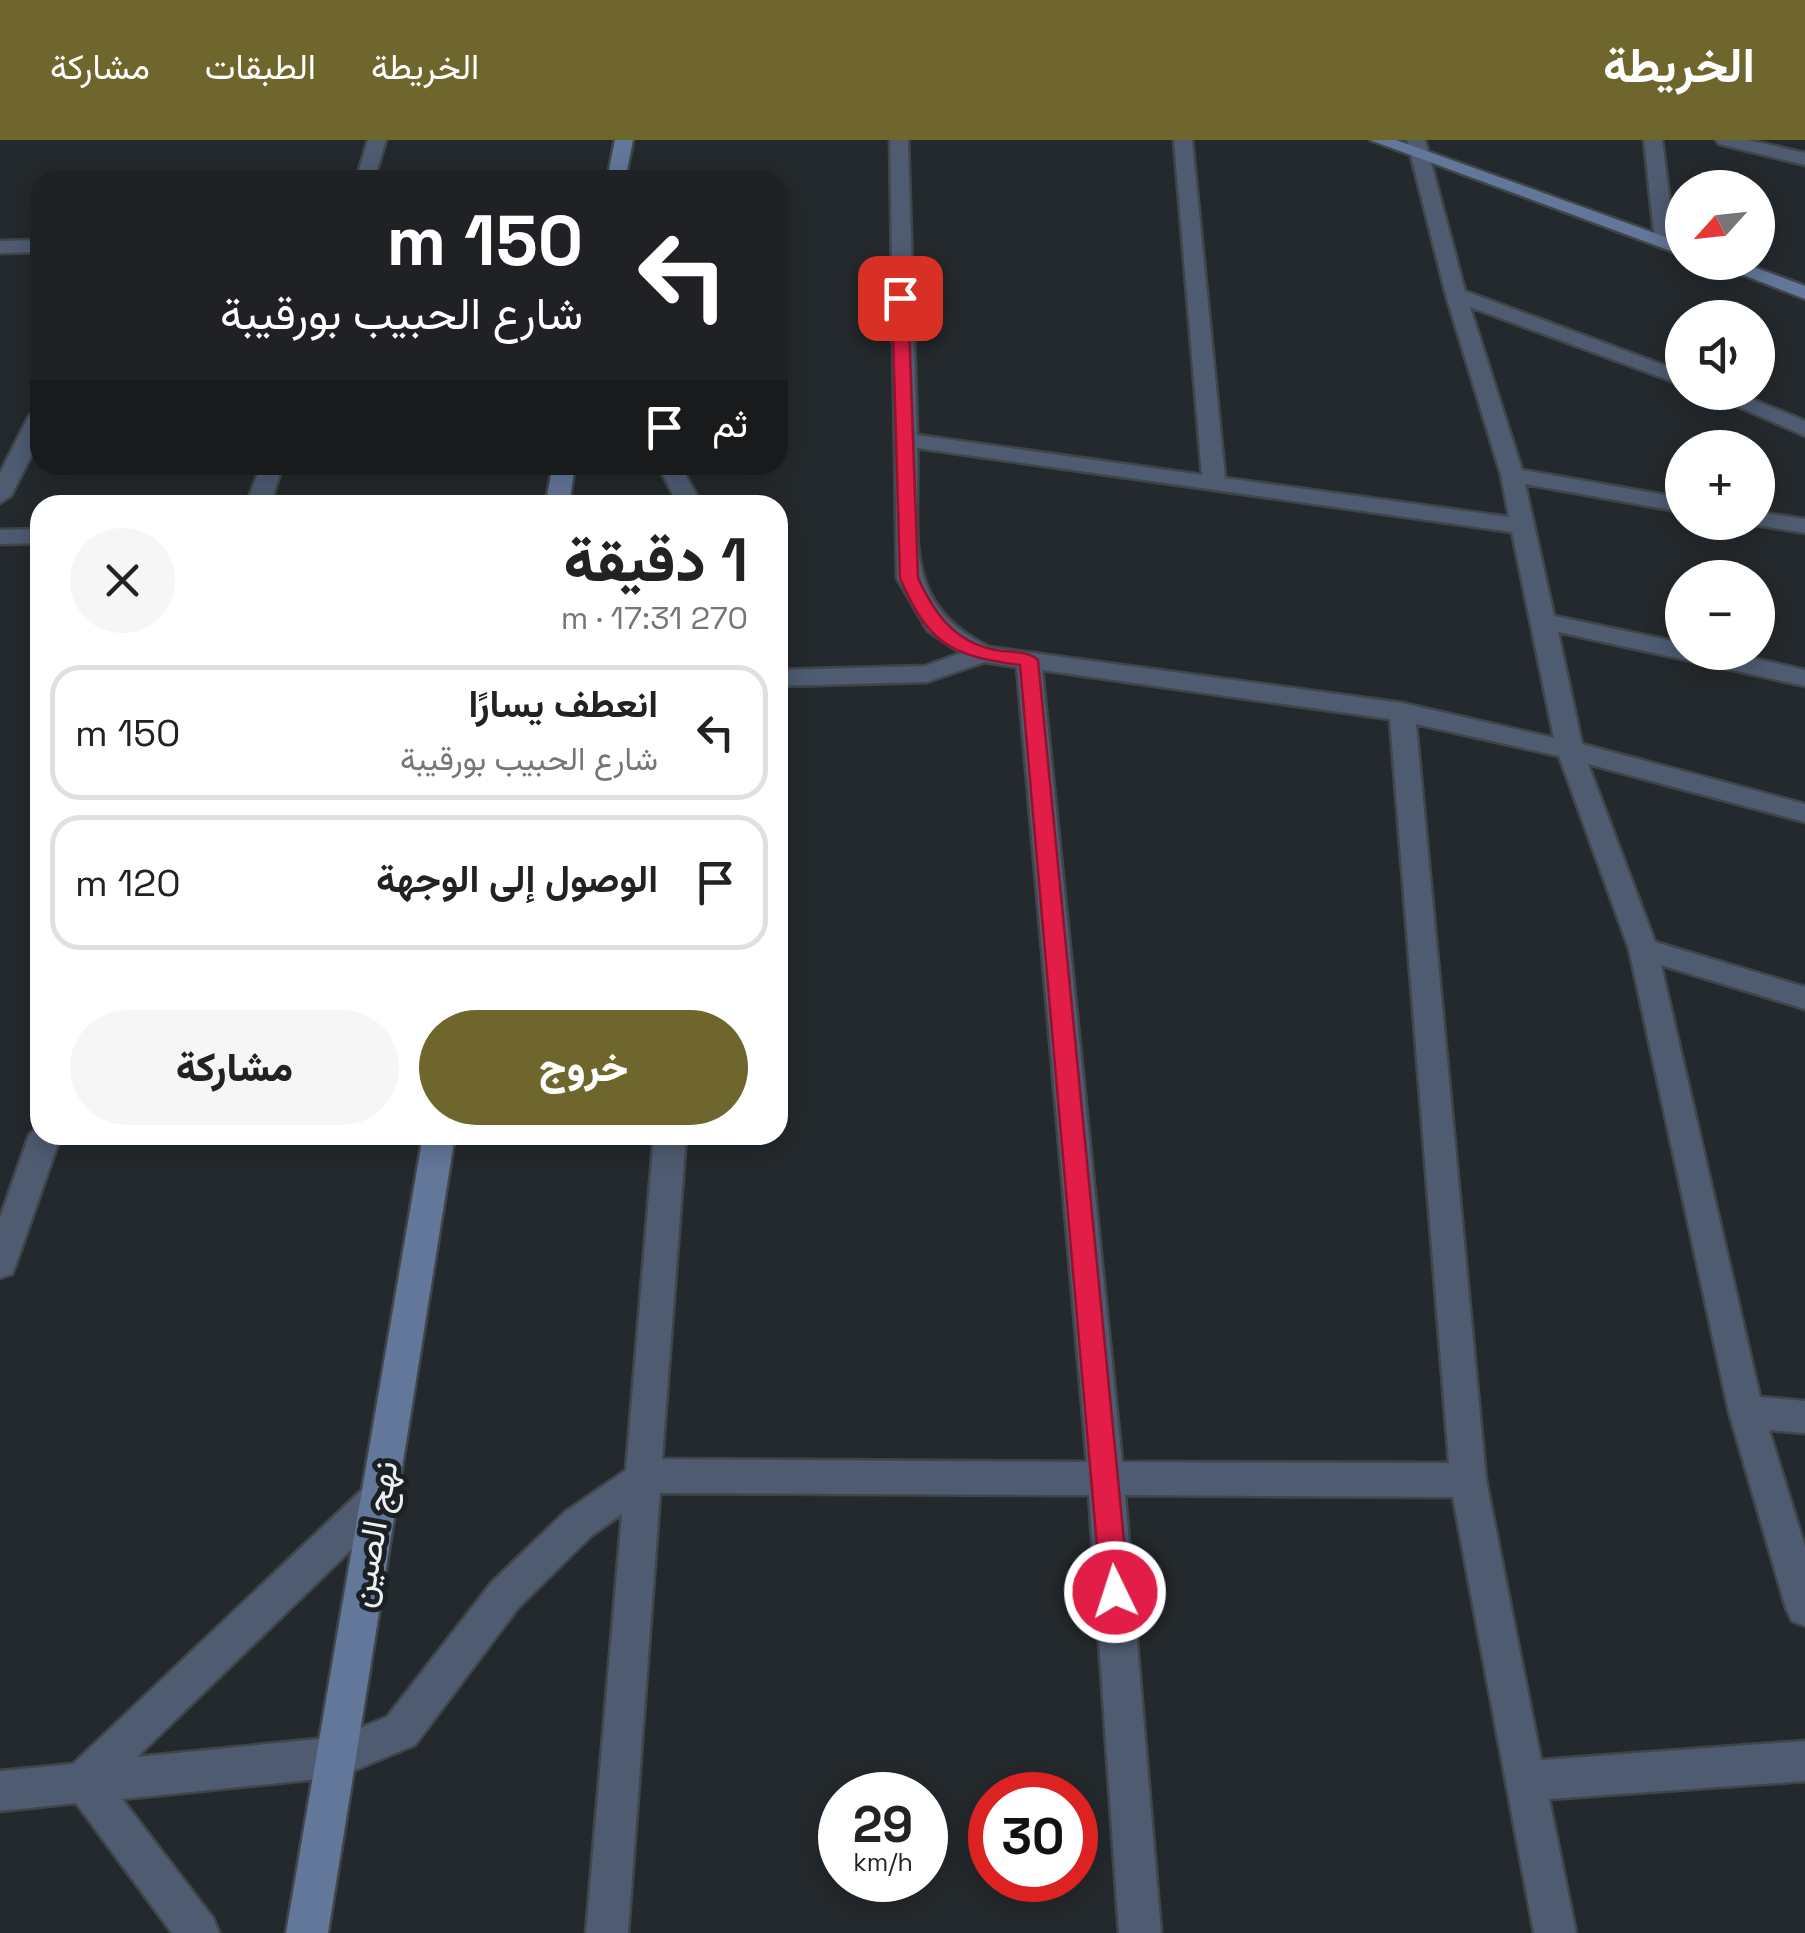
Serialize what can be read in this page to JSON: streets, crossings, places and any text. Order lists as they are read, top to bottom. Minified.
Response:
{"streets":{"street":["نهج الصين"]},"north":"bottom left","page":{"header":"الخريطة","nav":["الخريطة","الطبقات","مشاركة"],"map_buttons":["+","−"],"turn":["150 m","شارع الحبيب بورقيبة"],"then":"ثم","heading":["1 دقيقة","270 m · 17:31"],"list":[{"name":"انعطف يسارًا","note":"شارع الحبيب بورقيبة","value":"150 m"},{"name":"الوصول إلى الوجهة","value":"120 m"}],"buttons":["خروج","مشاركة"],"speed":"29 km/h","limit":"30"}}
